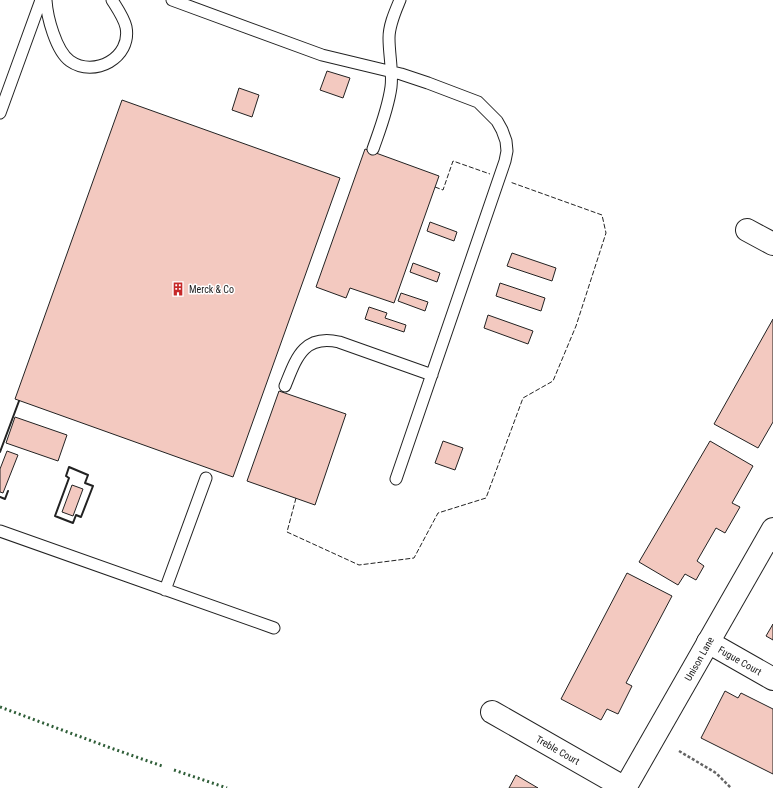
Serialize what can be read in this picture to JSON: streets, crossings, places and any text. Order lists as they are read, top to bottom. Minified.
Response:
{"streets":{"street":["Unison Lane","Fugue Court","Treble Court"]},"crossings":[["Unison Lane","Fugue Court"],["Unison Lane","Treble Court"]],"places":{"building":["Merck & Co"]}}
